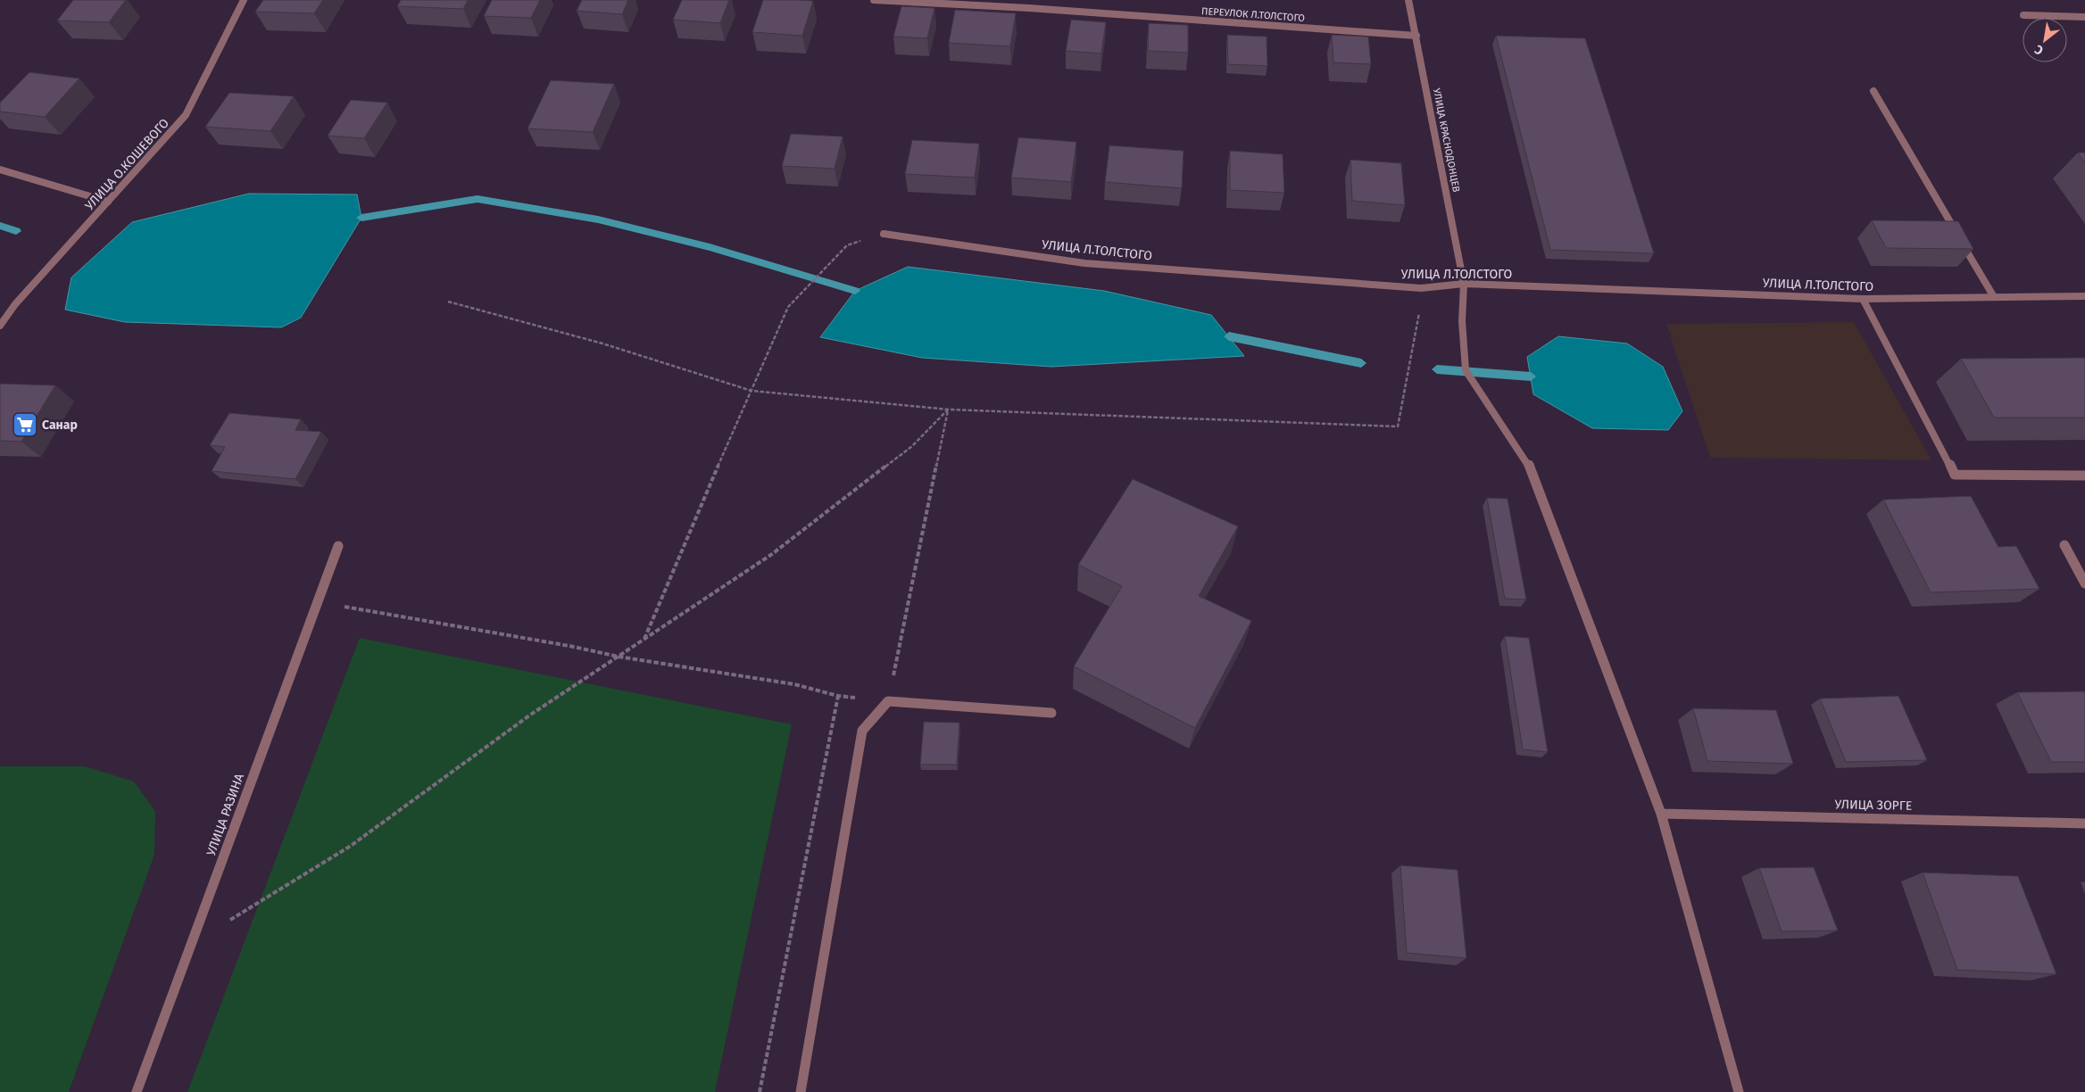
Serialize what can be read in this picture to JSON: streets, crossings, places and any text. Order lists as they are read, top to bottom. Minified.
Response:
{"streets":{"street":["ПЕРЕУЛОК Л.ТОЛСТОГО","УЛИЦА КРАСНОДОНЦЕВ","УЛИЦА О.КОШЕВОГО","УЛИЦА Л.ТОЛСТОГО","УЛИЦА ЗОРГЕ","УЛИЦА РАЗИНА"]},"crossings":[["ПЕРЕУЛОК Л.ТОЛСТОГО","УЛИЦА КРАСНОДОНЦЕВ"],["УЛИЦА КРАСНОДОНЦЕВ","УЛИЦА Л.ТОЛСТОГО"],["УЛИЦА КРАСНОДОНЦЕВ","УЛИЦА ЗОРГЕ"]],"places":{"supermarket":["Санар"]},"north":"bottom left"}
